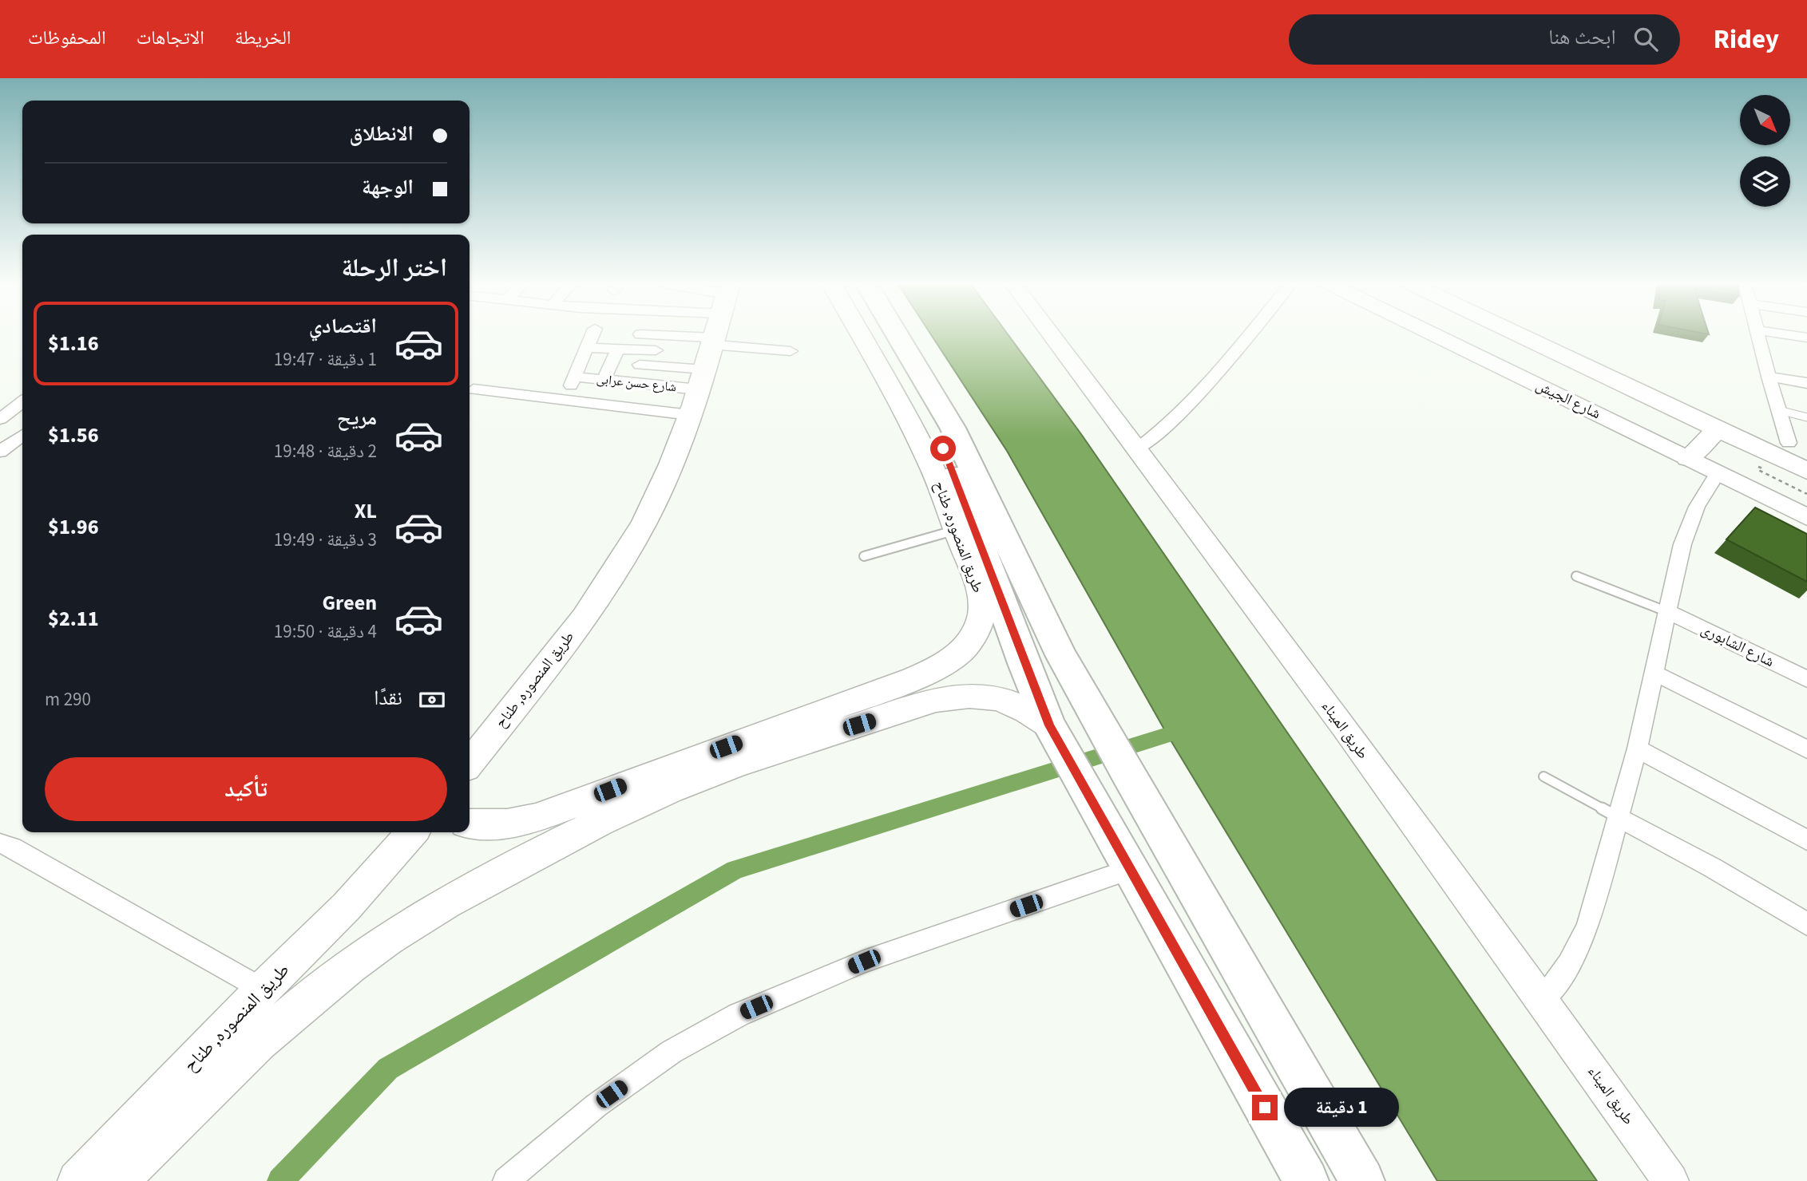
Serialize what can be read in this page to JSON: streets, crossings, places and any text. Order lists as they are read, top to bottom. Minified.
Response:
{"streets":{"main road":["طريق المنصوره, طناح"],"street":["شارع حسن عرابى","شارع الجيش","شارع الشابورى","طريق الميناء"]},"crossings":[["شارع حسن عرابى","طريق المنصوره, طناح"]],"north":"bottom right","page":{"header":"Ridey","search":"ابحث هنا","nav":["الخريطة","الاتجاهات","المحفوظات"],"banner":["الانطلاق","الوجهة"],"heading":"اختر الرحلة","list":[{"name":"اقتصادي","note":"1 دقيقة · 19:47","value":"$1.16"},{"name":"مريح","note":"2 دقيقة · 19:48","value":"$1.56"},{"name":"XL","note":"3 دقيقة · 19:49","value":"$1.96"},{"name":"Green","note":"4 دقيقة · 19:50","value":"$2.11"}],"pay":["نقدًا","290 m"],"buttons":"تأكيد","bubble":"1 دقيقة"}}
